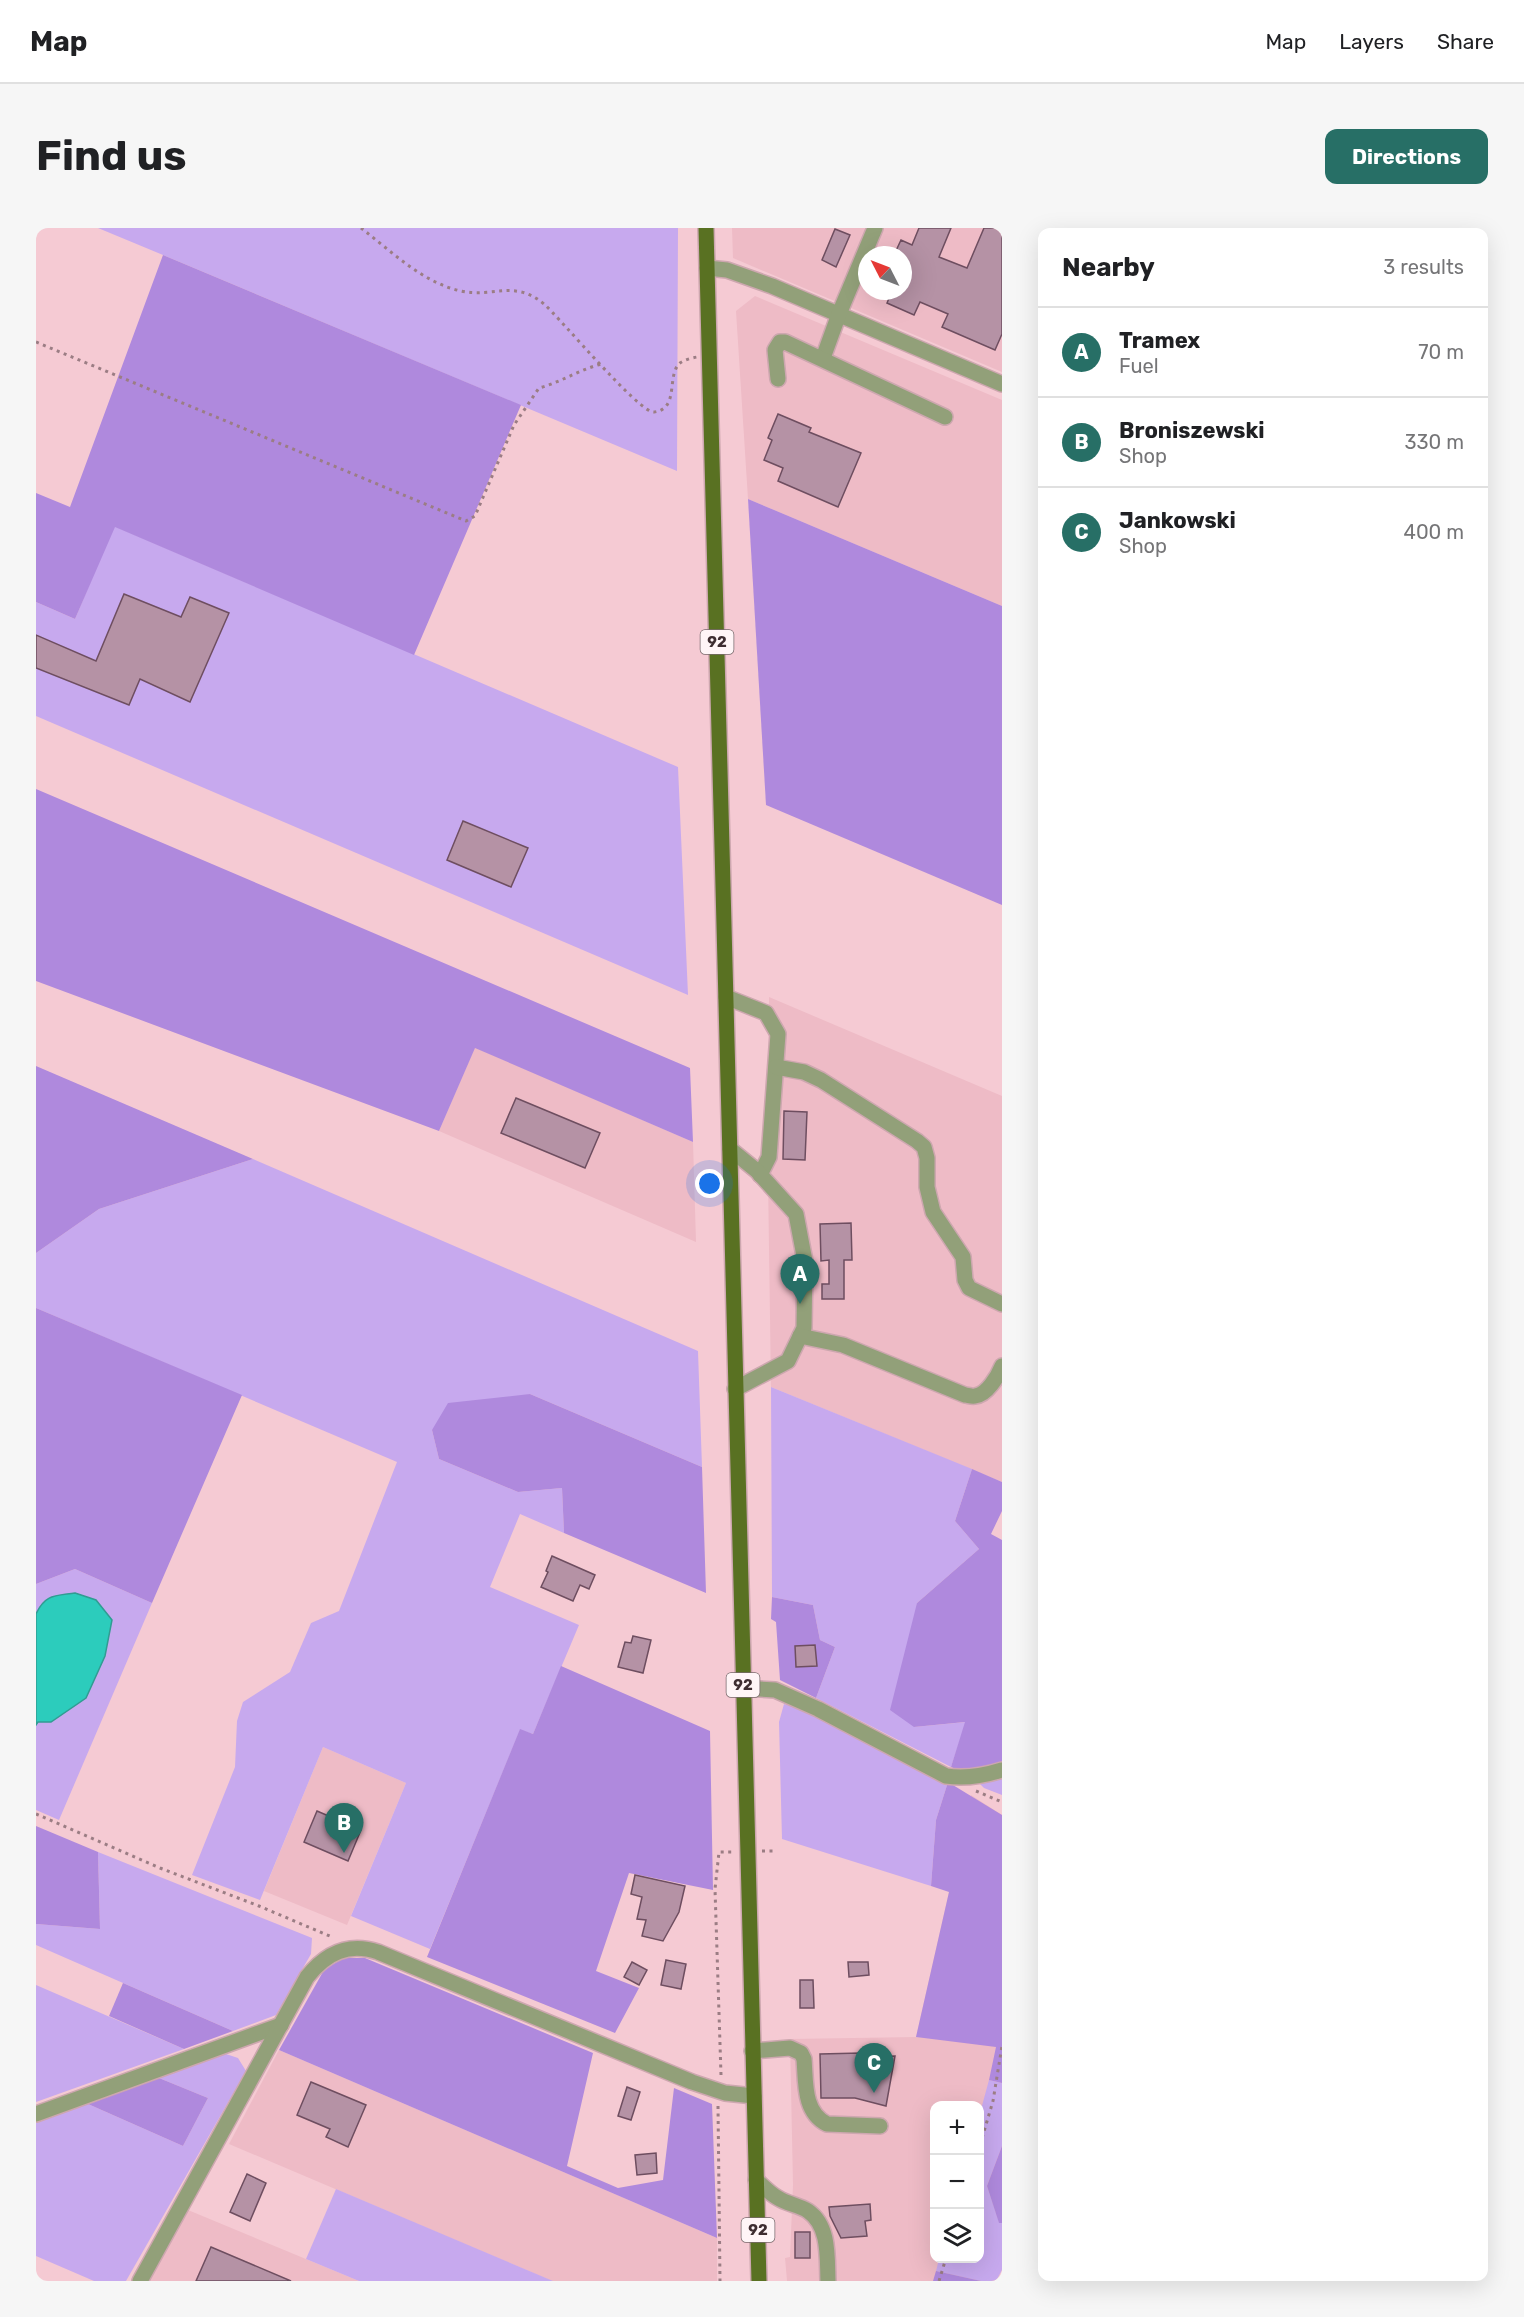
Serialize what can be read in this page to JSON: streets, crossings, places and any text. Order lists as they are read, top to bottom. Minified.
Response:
{"streets":{"main road":["92"]},"north":"top left","page":{"header":"Map","nav":["Map","Layers","Share"],"buttons":"Directions","title":"Find us","heading":["Nearby","3 results"],"list":[{"mark":"A","name":"Tramex","note":"Fuel","value":"70 m"},{"mark":"B","name":"Broniszewski","note":"Shop","value":"330 m"},{"mark":"C","name":"Jankowski","note":"Shop","value":"400 m"}],"pins":["A","B","C"],"map_buttons":["+","−"]}}
